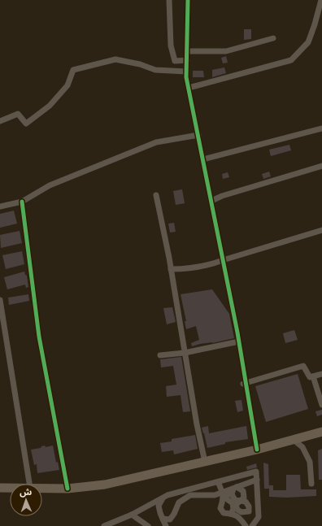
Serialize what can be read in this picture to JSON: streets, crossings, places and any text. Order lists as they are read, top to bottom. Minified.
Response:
{"north":"top"}
